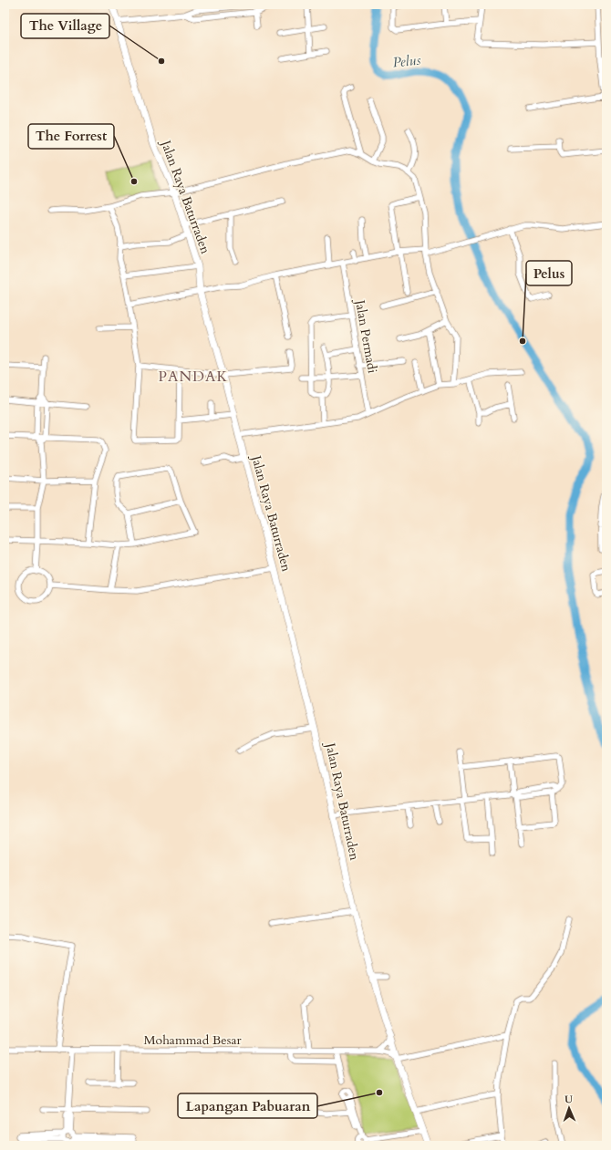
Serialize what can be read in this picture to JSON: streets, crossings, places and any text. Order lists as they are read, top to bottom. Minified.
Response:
{"streets":{"main road":["Jalan Raya Baturraden"],"street":["Jalan Permadi","Mohammad Besar"]},"districts":["PANDAK"],"water":["Pelus"],"places":["The Village","The Forrest","Pelus","Lapangan Pabuaran"],"north":"top"}
